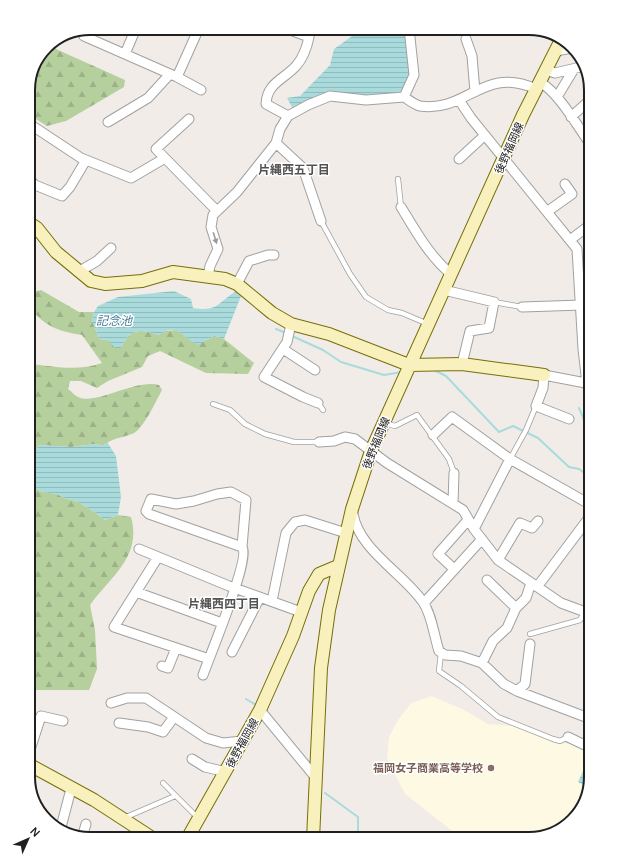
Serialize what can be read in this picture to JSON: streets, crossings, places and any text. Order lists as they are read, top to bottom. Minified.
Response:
{"streets":{"street":["後野福岡線"]},"districts":["片縄西五丁目","片縄西四丁目"],"water":["記念池"],"places":["福岡女子商業高等学校"],"north":"top right"}
